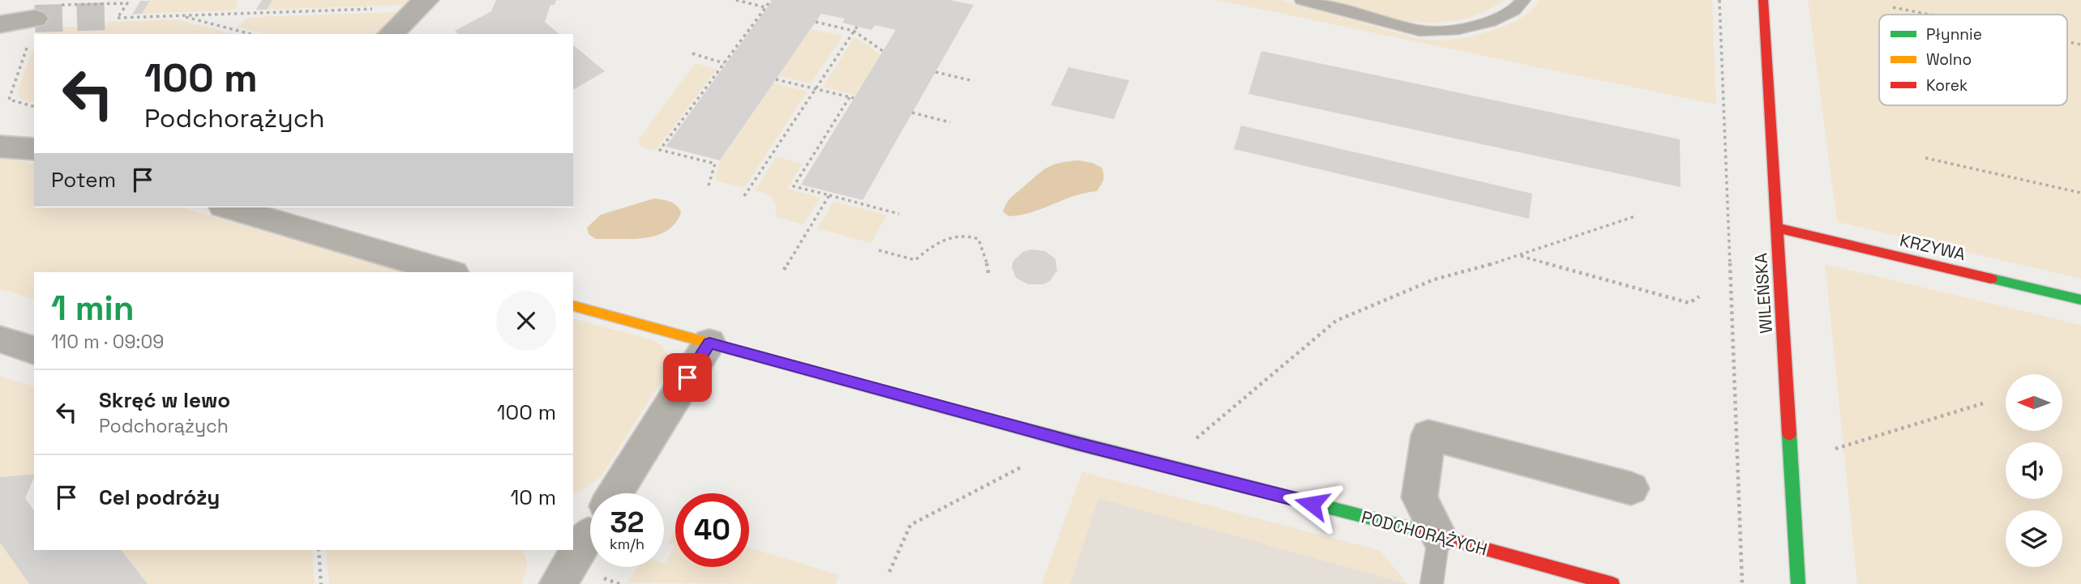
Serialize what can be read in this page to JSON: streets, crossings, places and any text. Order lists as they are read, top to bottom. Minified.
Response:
{"streets":{"street":["KRZYWA","WILEŃSKA","PODCHORĄŻYCH"]},"crossings":[["KRZYWA","WILEŃSKA"]],"legend":["Płynnie","Wolno","Korek"],"north":"left","page":{"turn":["100 m","Podchorążych"],"then":"Potem","heading":["1 min","110 m · 09:09"],"list":[{"name":"Skręć w lewo","note":"Podchorążych","value":"100 m"},{"name":"Cel podróży","value":"10 m"}],"speed":"32 km/h","limit":"40"}}
